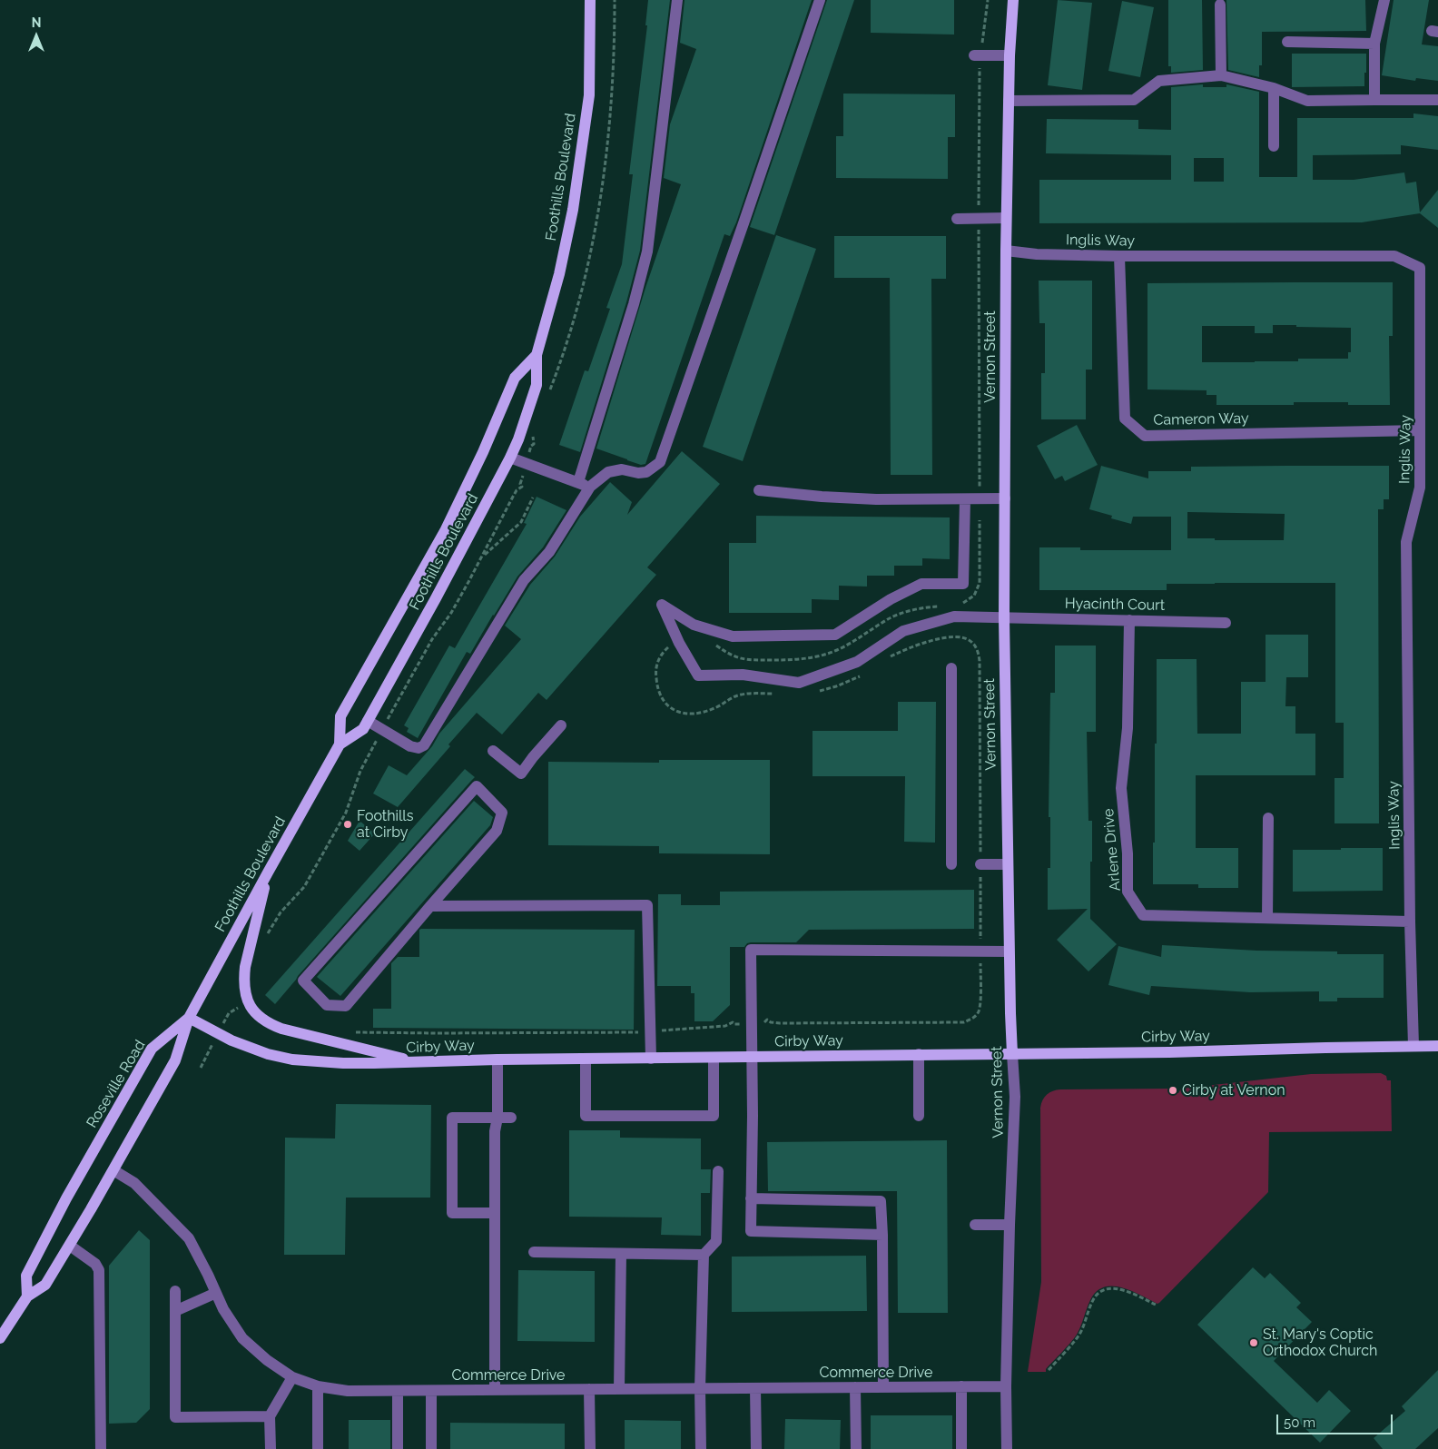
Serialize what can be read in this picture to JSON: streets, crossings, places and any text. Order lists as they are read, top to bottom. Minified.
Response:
{"streets":{"main road":["Foothills Boulevard","Vernon Street","Cirby Way","Roseville Road"],"street":["Inglis Way","Cameron Way","Hyacinth Court","Arlene Drive","Commerce Drive"]},"crossings":[["Foothills Boulevard","Cirby Way"],["Foothills Boulevard","Roseville Road"],["Inglis Way","Vernon Street"],["Inglis Way","Cameron Way"],["Inglis Way","Arlene Drive"],["Inglis Way","Cirby Way"],["Vernon Street","Hyacinth Court"],["Vernon Street","Cirby Way"],["Vernon Street","Commerce Drive"],["Hyacinth Court","Arlene Drive"],["Cirby Way","Roseville Road"]],"places":["Foothills at Cirby","Cirby at Vernon","St. Mary's Coptic Orthodox Church"],"scale_bar":"50 m","north":"top"}
